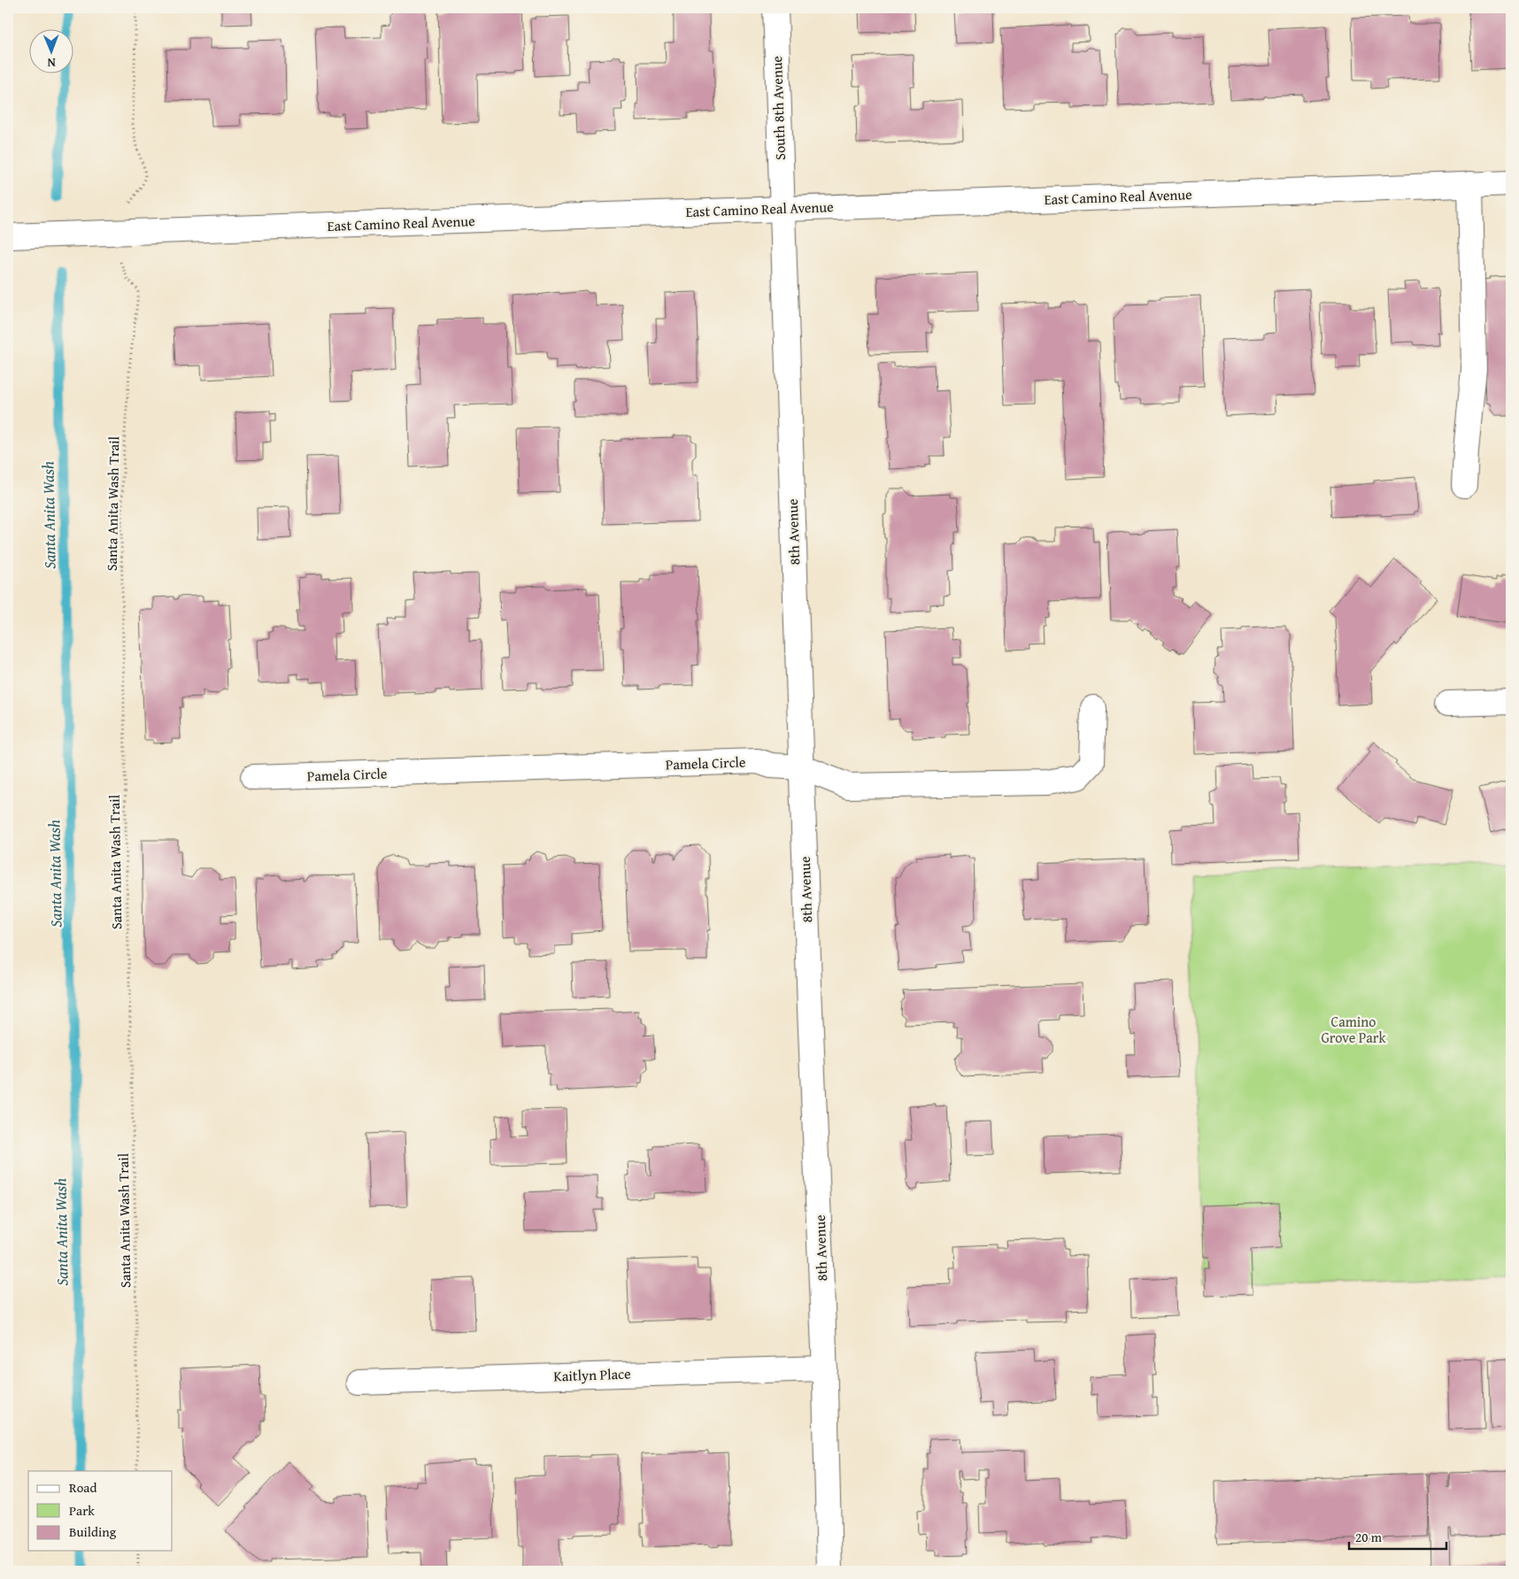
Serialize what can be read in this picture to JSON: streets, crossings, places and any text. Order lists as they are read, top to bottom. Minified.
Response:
{"streets":{"street":["South 8th Avenue","East Camino Real Avenue","8th Avenue","Pamela Circle","Kaitlyn Place"],"path":["Santa Anita Wash Trail"]},"crossings":[["South 8th Avenue","East Camino Real Avenue"],["South 8th Avenue","8th Avenue"],["East Camino Real Avenue","8th Avenue"],["8th Avenue","Pamela Circle"],["8th Avenue","Kaitlyn Place"]],"water":["Santa Anita Wash"],"parks":["Camino Grove Park"],"legend":["Road","Park","Building"],"scale_bar":"20 m","north":"bottom"}
